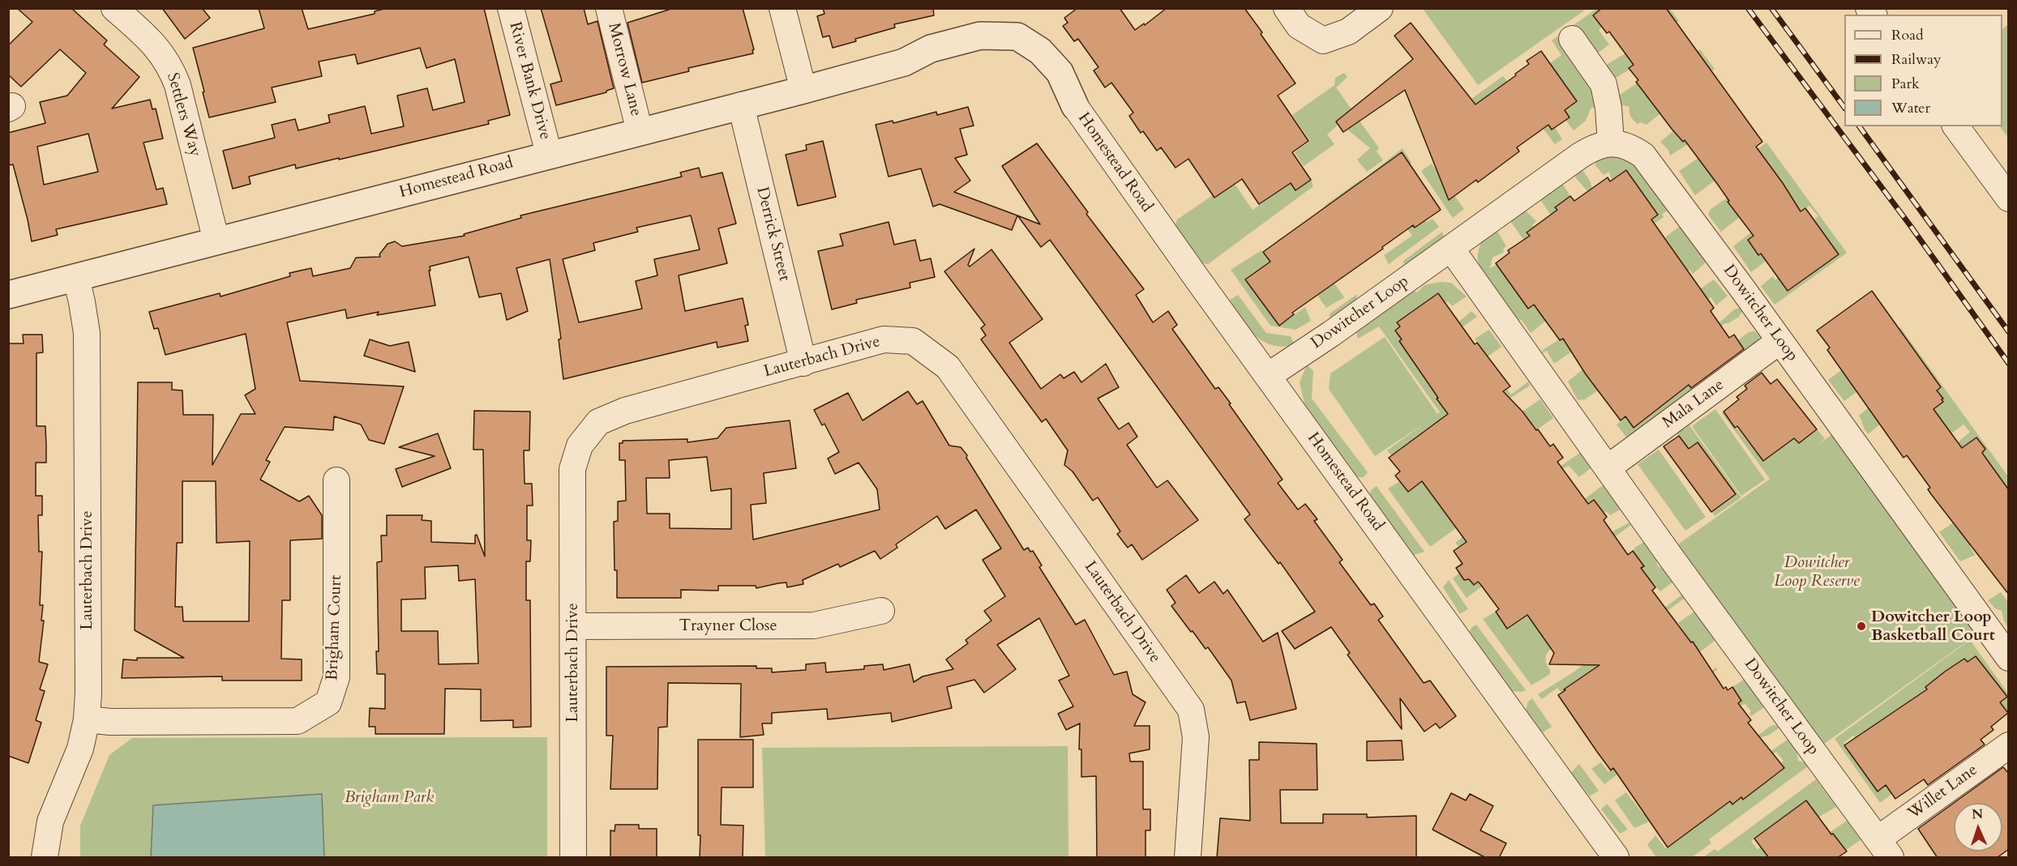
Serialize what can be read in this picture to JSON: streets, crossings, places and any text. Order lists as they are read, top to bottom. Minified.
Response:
{"streets":{"street":["Morrow Lane","River Bank Drive","Settlers Way","Homestead Road","Derrick Street","Dowitcher Loop","Lauterbach Drive","Mala Lane","Trayner Close","Brigham Court","Willet Lane"]},"crossings":[["Morrow Lane","Homestead Road"],["River Bank Drive","Homestead Road"],["Settlers Way","Homestead Road"],["Homestead Road","Derrick Street"],["Homestead Road","Dowitcher Loop"],["Homestead Road","Lauterbach Drive"],["Derrick Street","Lauterbach Drive"],["Dowitcher Loop","Mala Lane"],["Dowitcher Loop","Willet Lane"],["Lauterbach Drive","Trayner Close"],["Lauterbach Drive","Brigham Court"]],"parks":["Dowitcher Loop Reserve","Brigham Park"],"places":["Dowitcher Loop Basketball Court"],"legend":["Road","Railway","Park","Water"],"north":"top"}
